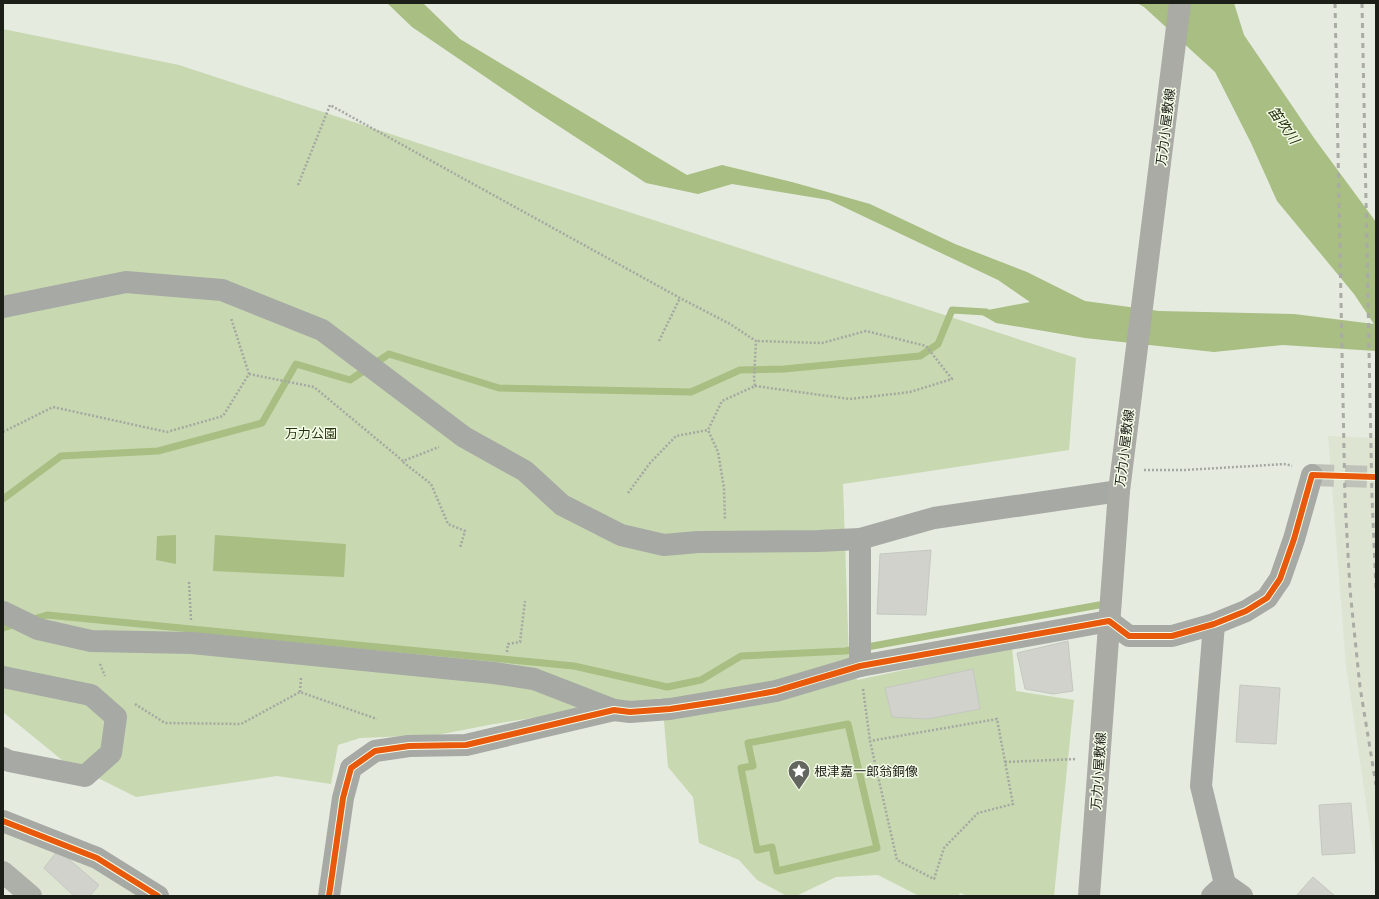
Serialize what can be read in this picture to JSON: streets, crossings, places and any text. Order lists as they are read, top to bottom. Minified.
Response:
{"streets":{"main road":["万力小屋敷線"]},"water":["笛吹川"],"parks":["万力公園"],"places":{"place":["根津嘉一郎翁銅像"]}}
